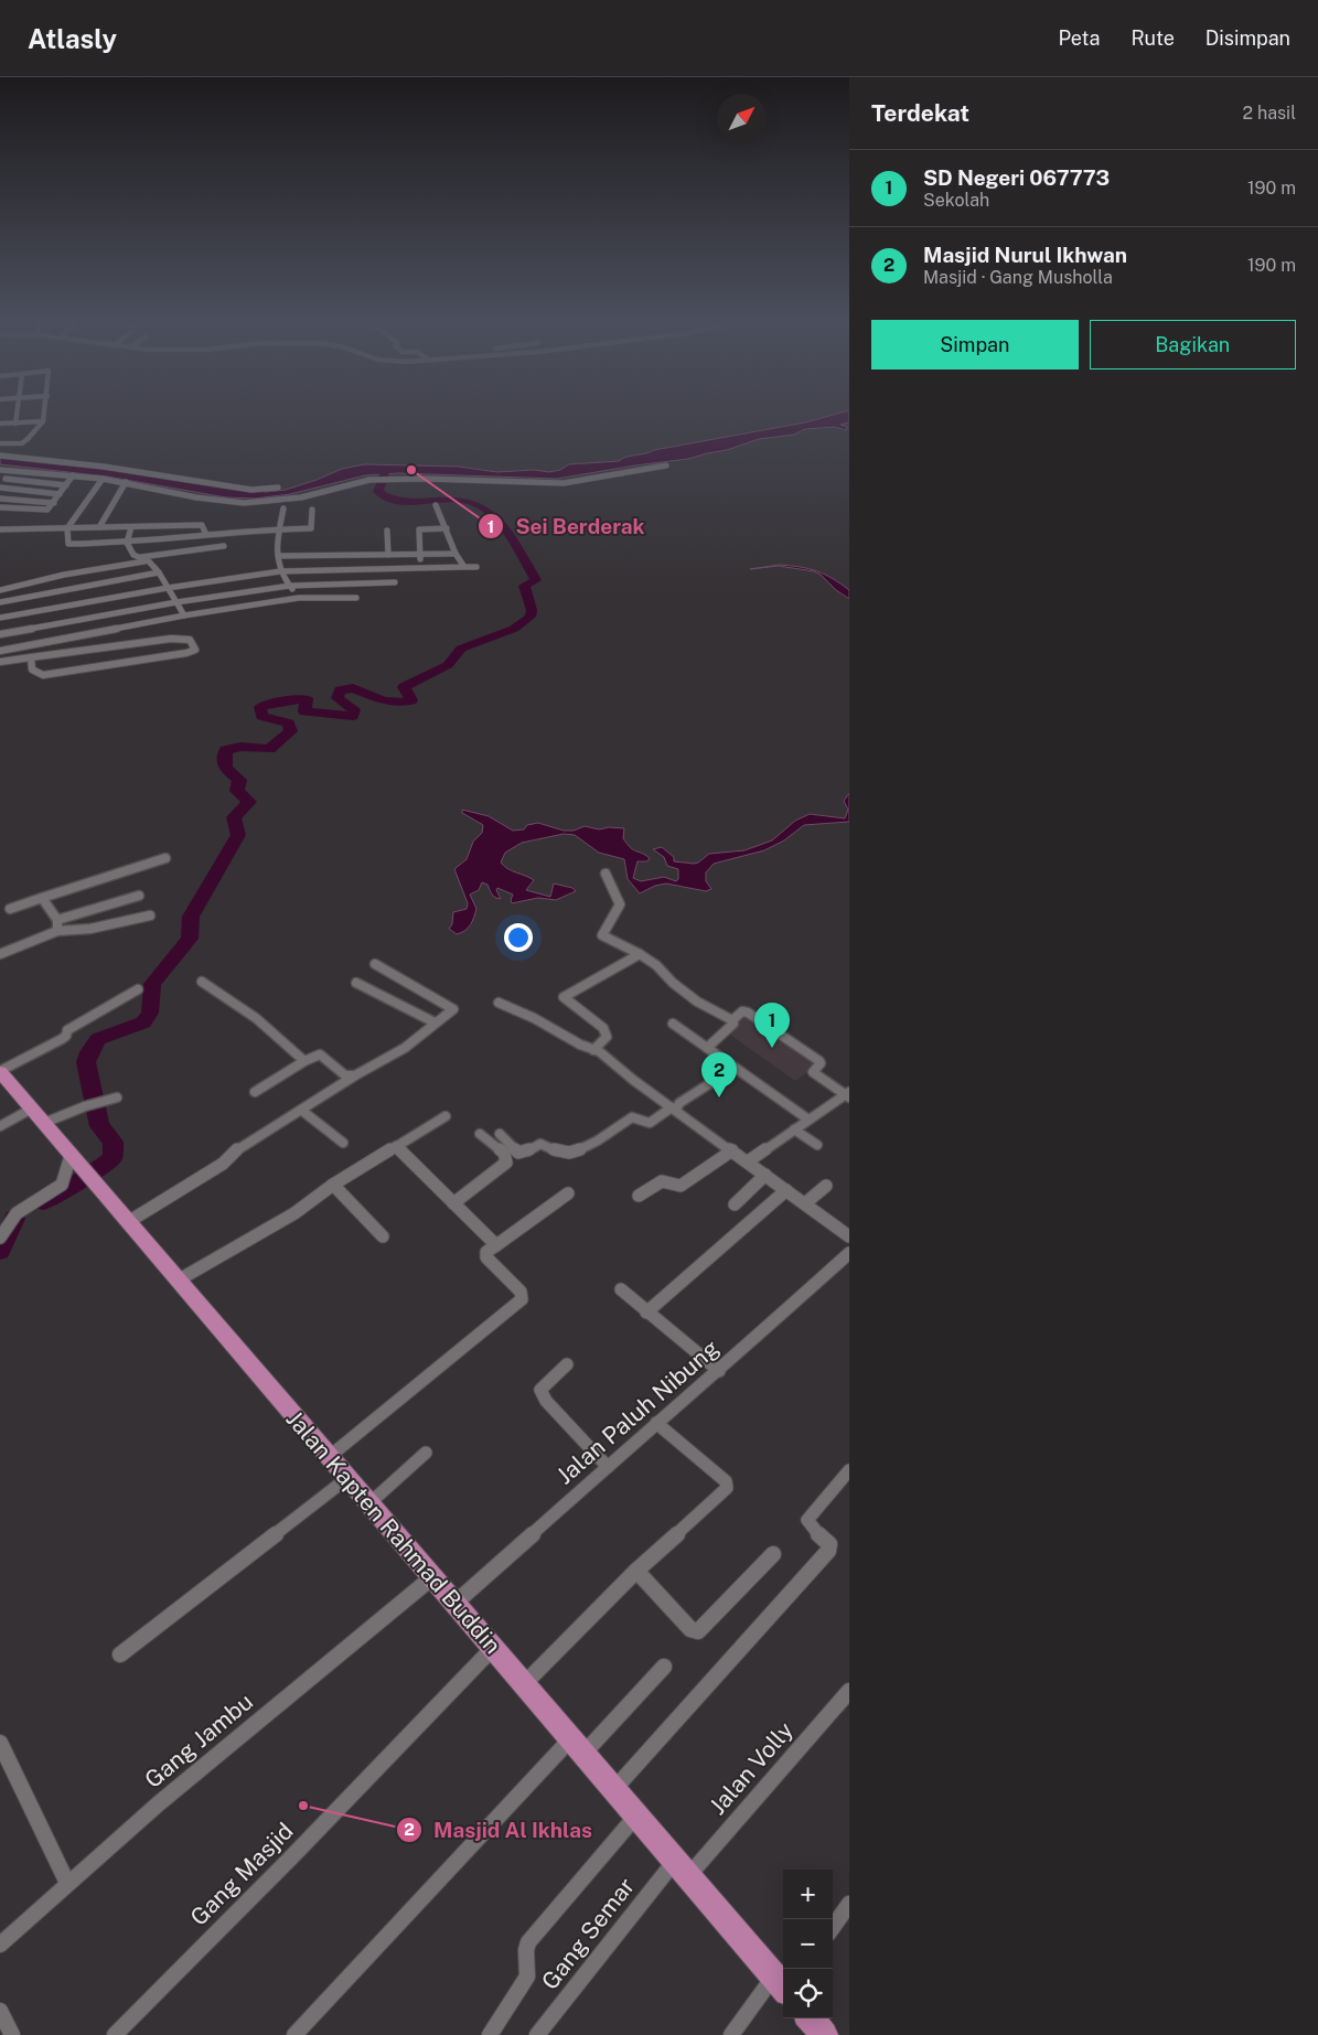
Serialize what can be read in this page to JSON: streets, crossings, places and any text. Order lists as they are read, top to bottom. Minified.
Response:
{"streets":{"main road":["Jalan Kapten Rahmad Buddin"],"street":["Jalan Paluh Nibung","Gang Jambu","Jalan Volly","Gang Masjid","Gang Semar"]},"crossings":[["Jalan Paluh Nibung","Jalan Kapten Rahmad Buddin"],["Jalan Kapten Rahmad Buddin","Gang Jambu"],["Jalan Kapten Rahmad Buddin","Jalan Volly"],["Jalan Kapten Rahmad Buddin","Gang Masjid"],["Jalan Kapten Rahmad Buddin","Gang Semar"],["Jalan Volly","Gang Semar"]],"places":["Sei Berderak","Masjid Al Ikhlas"],"north":"top right","page":{"header":"Atlasly","nav":["Peta","Rute","Disimpan"],"heading":["Terdekat","2 hasil"],"list":[{"mark":"1","name":"SD Negeri 067773","note":"Sekolah","value":"190 m"},{"mark":"2","name":"Masjid Nurul Ikhwan","note":"Masjid · Gang Musholla","value":"190 m"}],"buttons":["Simpan","Bagikan"],"pins":["1","2"],"map_buttons":["+","−"]}}
